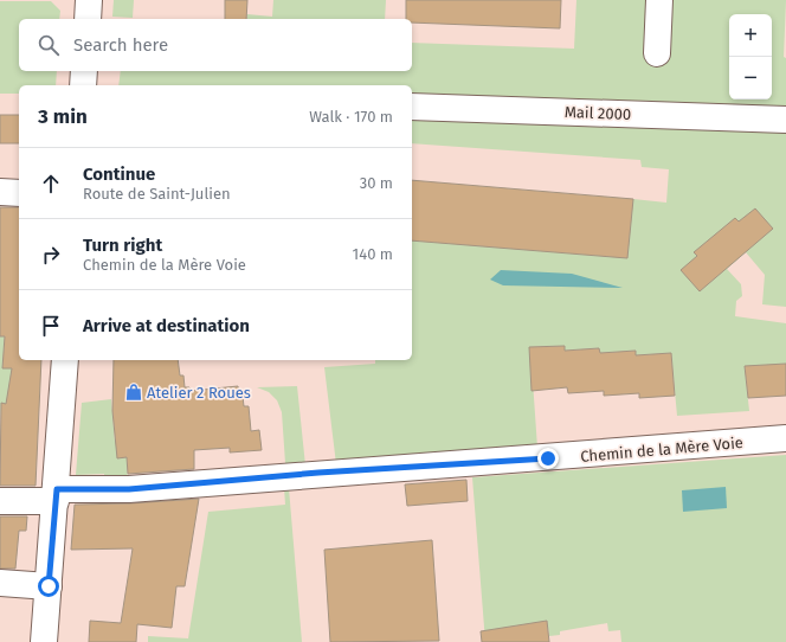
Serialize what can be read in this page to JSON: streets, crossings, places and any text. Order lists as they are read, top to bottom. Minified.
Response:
{"streets":{"street":["Mail 2000","Chemin de la Mère Voie"]},"places":{"shop":["Atelier 2 Roues"]},"page":{"map_buttons":["+","−"],"search":"Search here","heading":["3 min","Walk · 170 m"],"list":[["Continue","Route de Saint-Julien","30 m"],["Turn right","Chemin de la Mère Voie","140 m"],"Arrive at destination"]}}
